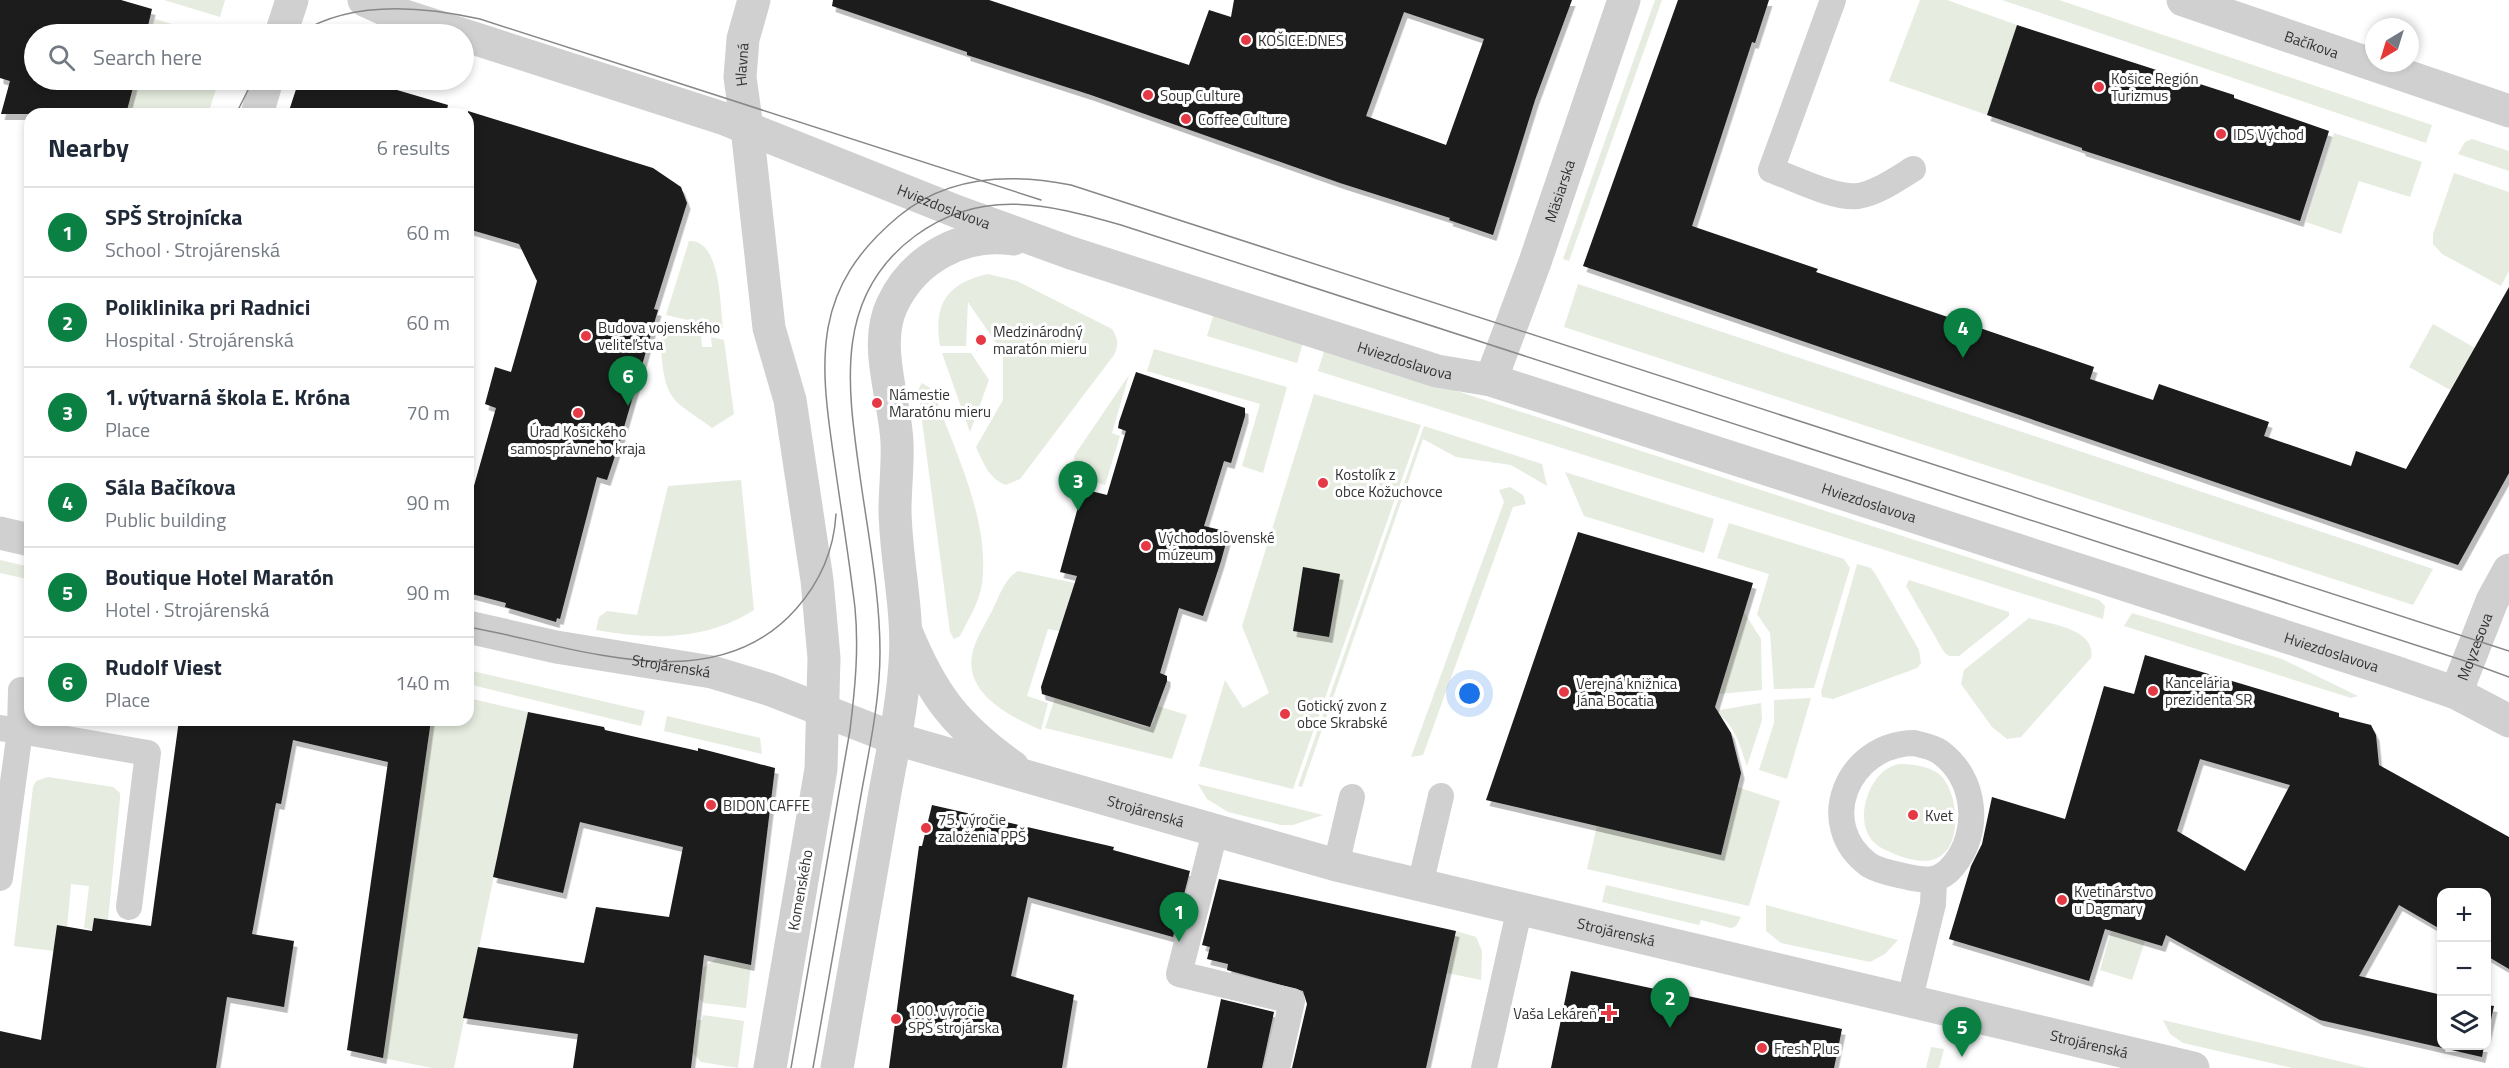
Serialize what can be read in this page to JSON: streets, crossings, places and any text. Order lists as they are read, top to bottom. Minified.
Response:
{"streets":{"street":["Bačíkova","Hlavná","Mäsiarska","Hviezdoslavova","Moyzesova","Strojárenská","Komenského"]},"crossings":[["Hlavná","Hviezdoslavova"],["Mäsiarska","Hviezdoslavova"],["Hviezdoslavova","Moyzesova"],["Strojárenská","Komenského"]],"places":{"other":["KOŠICE:DNES","Košice Región Turizmus","Soup Culture","Coffee Culture","IDS Východ","Budova vojenského veliteľstva","Medzinárodný maratón mieru","Námestie Maratónu mieru","Úrad Košického samosprávneho kraja","Kostolík z obce Kožuchovce","Východoslovenské múzeum","Kancelária prezidenta SR","Verejná knižnica Jána Bocatia","Gotický zvon z obce Skrabské","BIDON CAFFE","Kvet","75. výročie založenia PPŠ","Kvetinárstvo u Dagmary","100. výročie SPŠ strojárska","Fresh Plus"],"health":["Vaša Lekáreň"]},"north":"bottom left","page":{"search":"Search here","heading":["Nearby","6 results"],"list":[{"mark":"1","name":"SPŠ Strojnícka","note":"School · Strojárenská","value":"60 m"},{"mark":"2","name":"Poliklinika pri Radnici","note":"Hospital · Strojárenská","value":"60 m"},{"mark":"3","name":"1. výtvarná škola E. Króna","note":"Place","value":"70 m"},{"mark":"4","name":"Sála Bačíkova","note":"Public building","value":"90 m"},{"mark":"5","name":"Boutique Hotel Maratón","note":"Hotel · Strojárenská","value":"90 m"},{"mark":"6","name":"Rudolf Viest","note":"Place","value":"140 m"}],"pins":["4","6","3","1","2","5"],"map_buttons":["+","−"]}}
